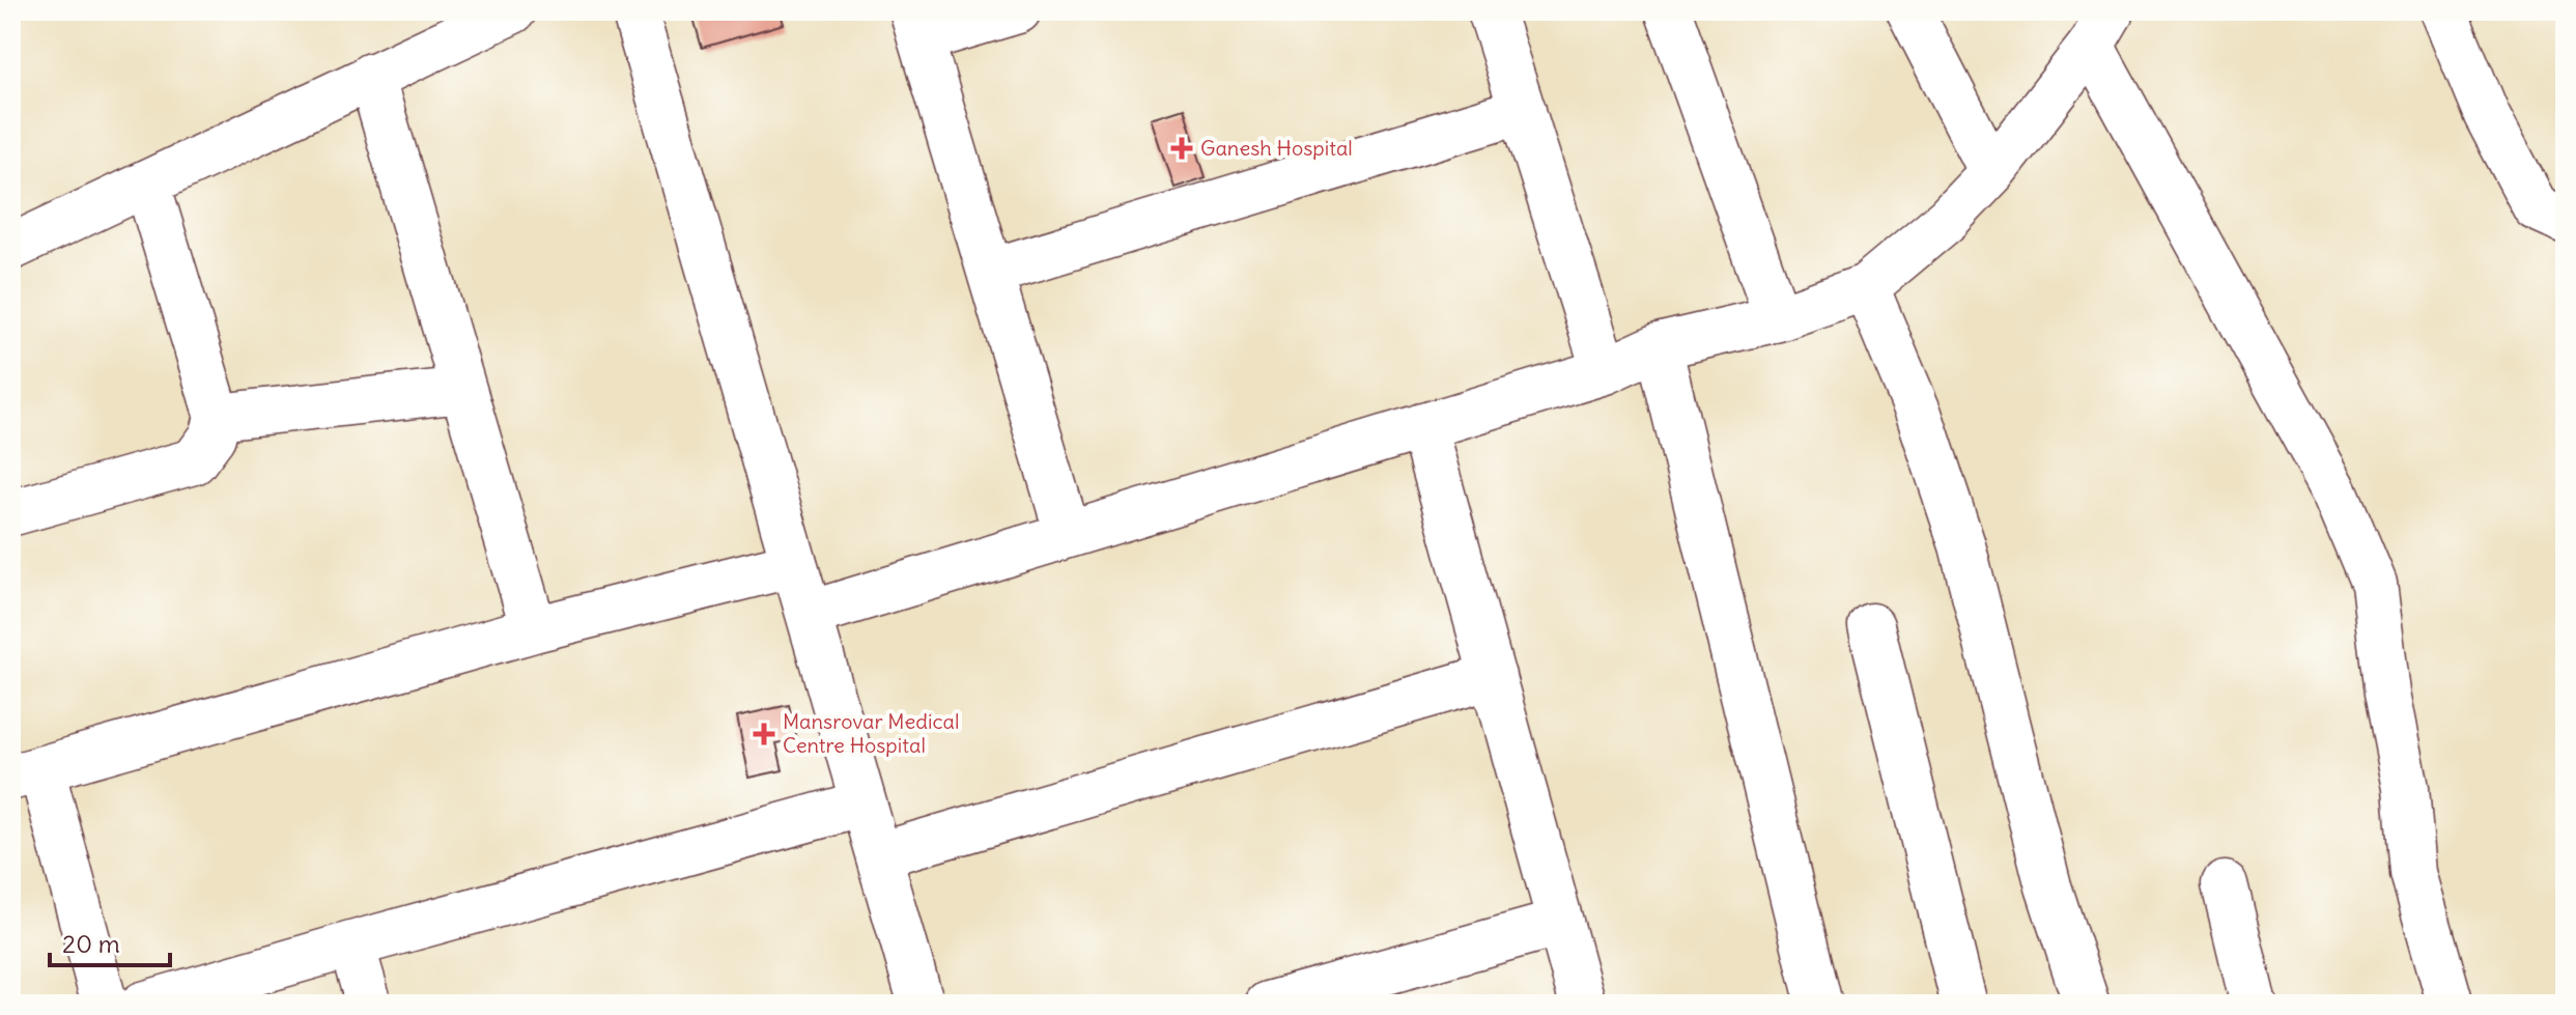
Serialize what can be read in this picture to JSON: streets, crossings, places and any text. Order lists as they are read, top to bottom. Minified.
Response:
{"places":{"health":["Ganesh Hospital","Mansrovar Medical Centre Hospital"]},"scale_bar":"20 m"}
